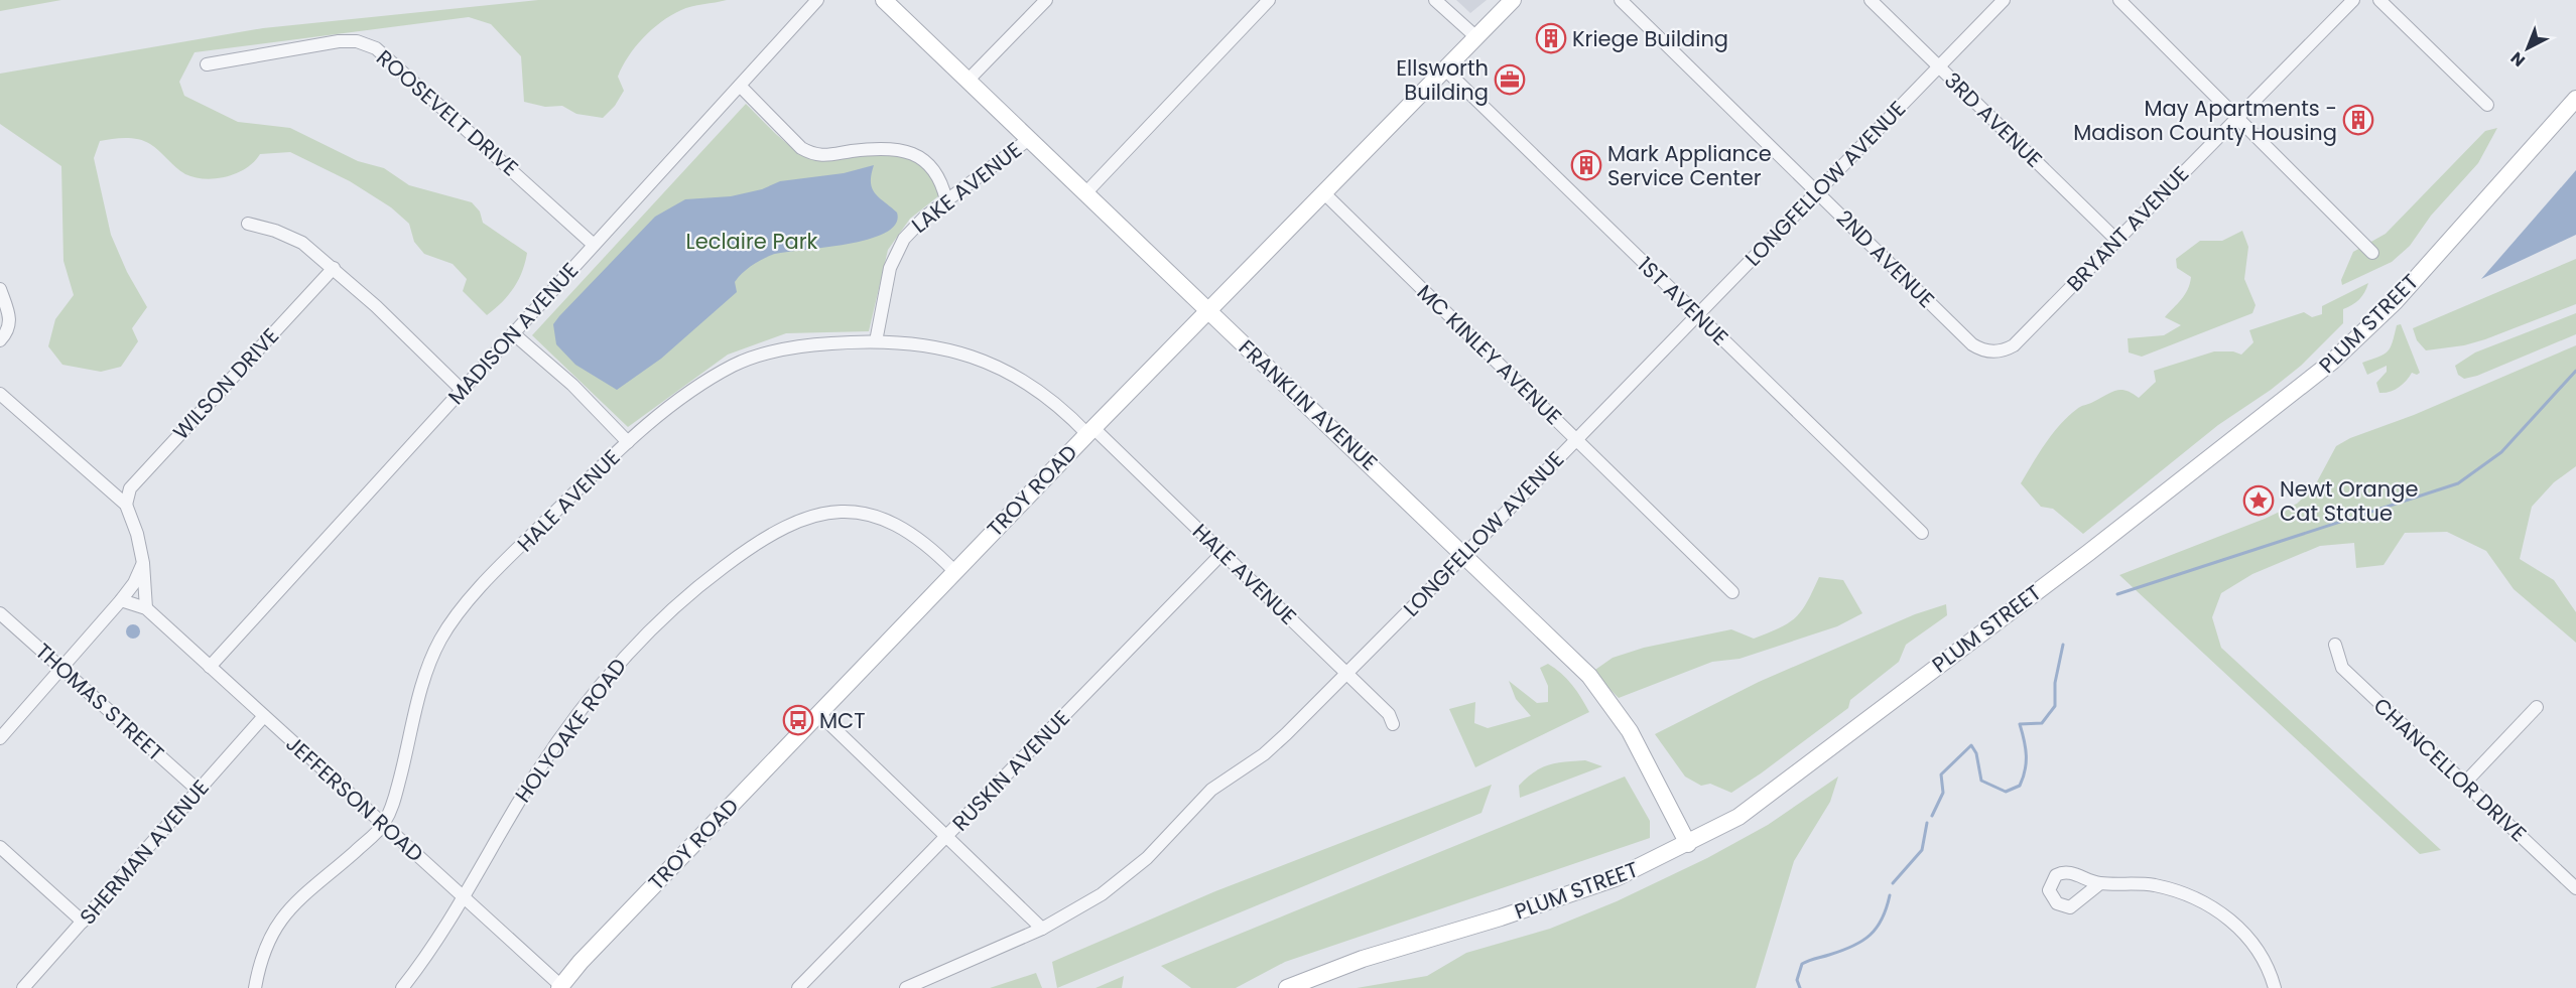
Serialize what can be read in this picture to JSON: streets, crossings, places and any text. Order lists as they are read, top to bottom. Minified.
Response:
{"streets":{"main road":["PLUM STREET","FRANKLIN AVENUE","TROY ROAD"],"street":["ROOSEVELT DRIVE","3RD AVENUE","LONGFELLOW AVENUE","LAKE AVENUE","BRYANT AVENUE","2ND AVENUE","1ST AVENUE","MADISON AVENUE","MC KINLEY AVENUE","WILSON DRIVE","HALE AVENUE","THOMAS STREET","HOLYOAKE ROAD","CHANCELLOR DRIVE","RUSKIN AVENUE","JEFFERSON ROAD","SHERMAN AVENUE"]},"crossings":[["ROOSEVELT DRIVE","MADISON AVENUE"],["3RD AVENUE","LONGFELLOW AVENUE"],["3RD AVENUE","BRYANT AVENUE"],["LONGFELLOW AVENUE","2ND AVENUE"],["LONGFELLOW AVENUE","1ST AVENUE"],["LONGFELLOW AVENUE","MC KINLEY AVENUE"],["LONGFELLOW AVENUE","FRANKLIN AVENUE"],["LONGFELLOW AVENUE","HALE AVENUE"],["LAKE AVENUE","FRANKLIN AVENUE"],["LAKE AVENUE","HALE AVENUE"],["BRYANT AVENUE","2ND AVENUE"],["1ST AVENUE","TROY ROAD"],["PLUM STREET","FRANKLIN AVENUE"],["MADISON AVENUE","JEFFERSON ROAD"],["MC KINLEY AVENUE","TROY ROAD"],["FRANKLIN AVENUE","TROY ROAD"],["TROY ROAD","HALE AVENUE"],["TROY ROAD","HOLYOAKE ROAD"],["TROY ROAD","JEFFERSON ROAD"],["HALE AVENUE","RUSKIN AVENUE"],["HALE AVENUE","JEFFERSON ROAD"],["THOMAS STREET","SHERMAN AVENUE"],["HOLYOAKE ROAD","JEFFERSON ROAD"],["JEFFERSON ROAD","SHERMAN AVENUE"]],"parks":["Leclaire Park"],"places":{"building":["Kriege Building","May Apartments - Madison County Housing","Mark Appliance Service Center"],"office":["Ellsworth Building"],"place":["Newt Orange Cat Statue"],"bus stop":["MCT"]},"north":"bottom left"}
